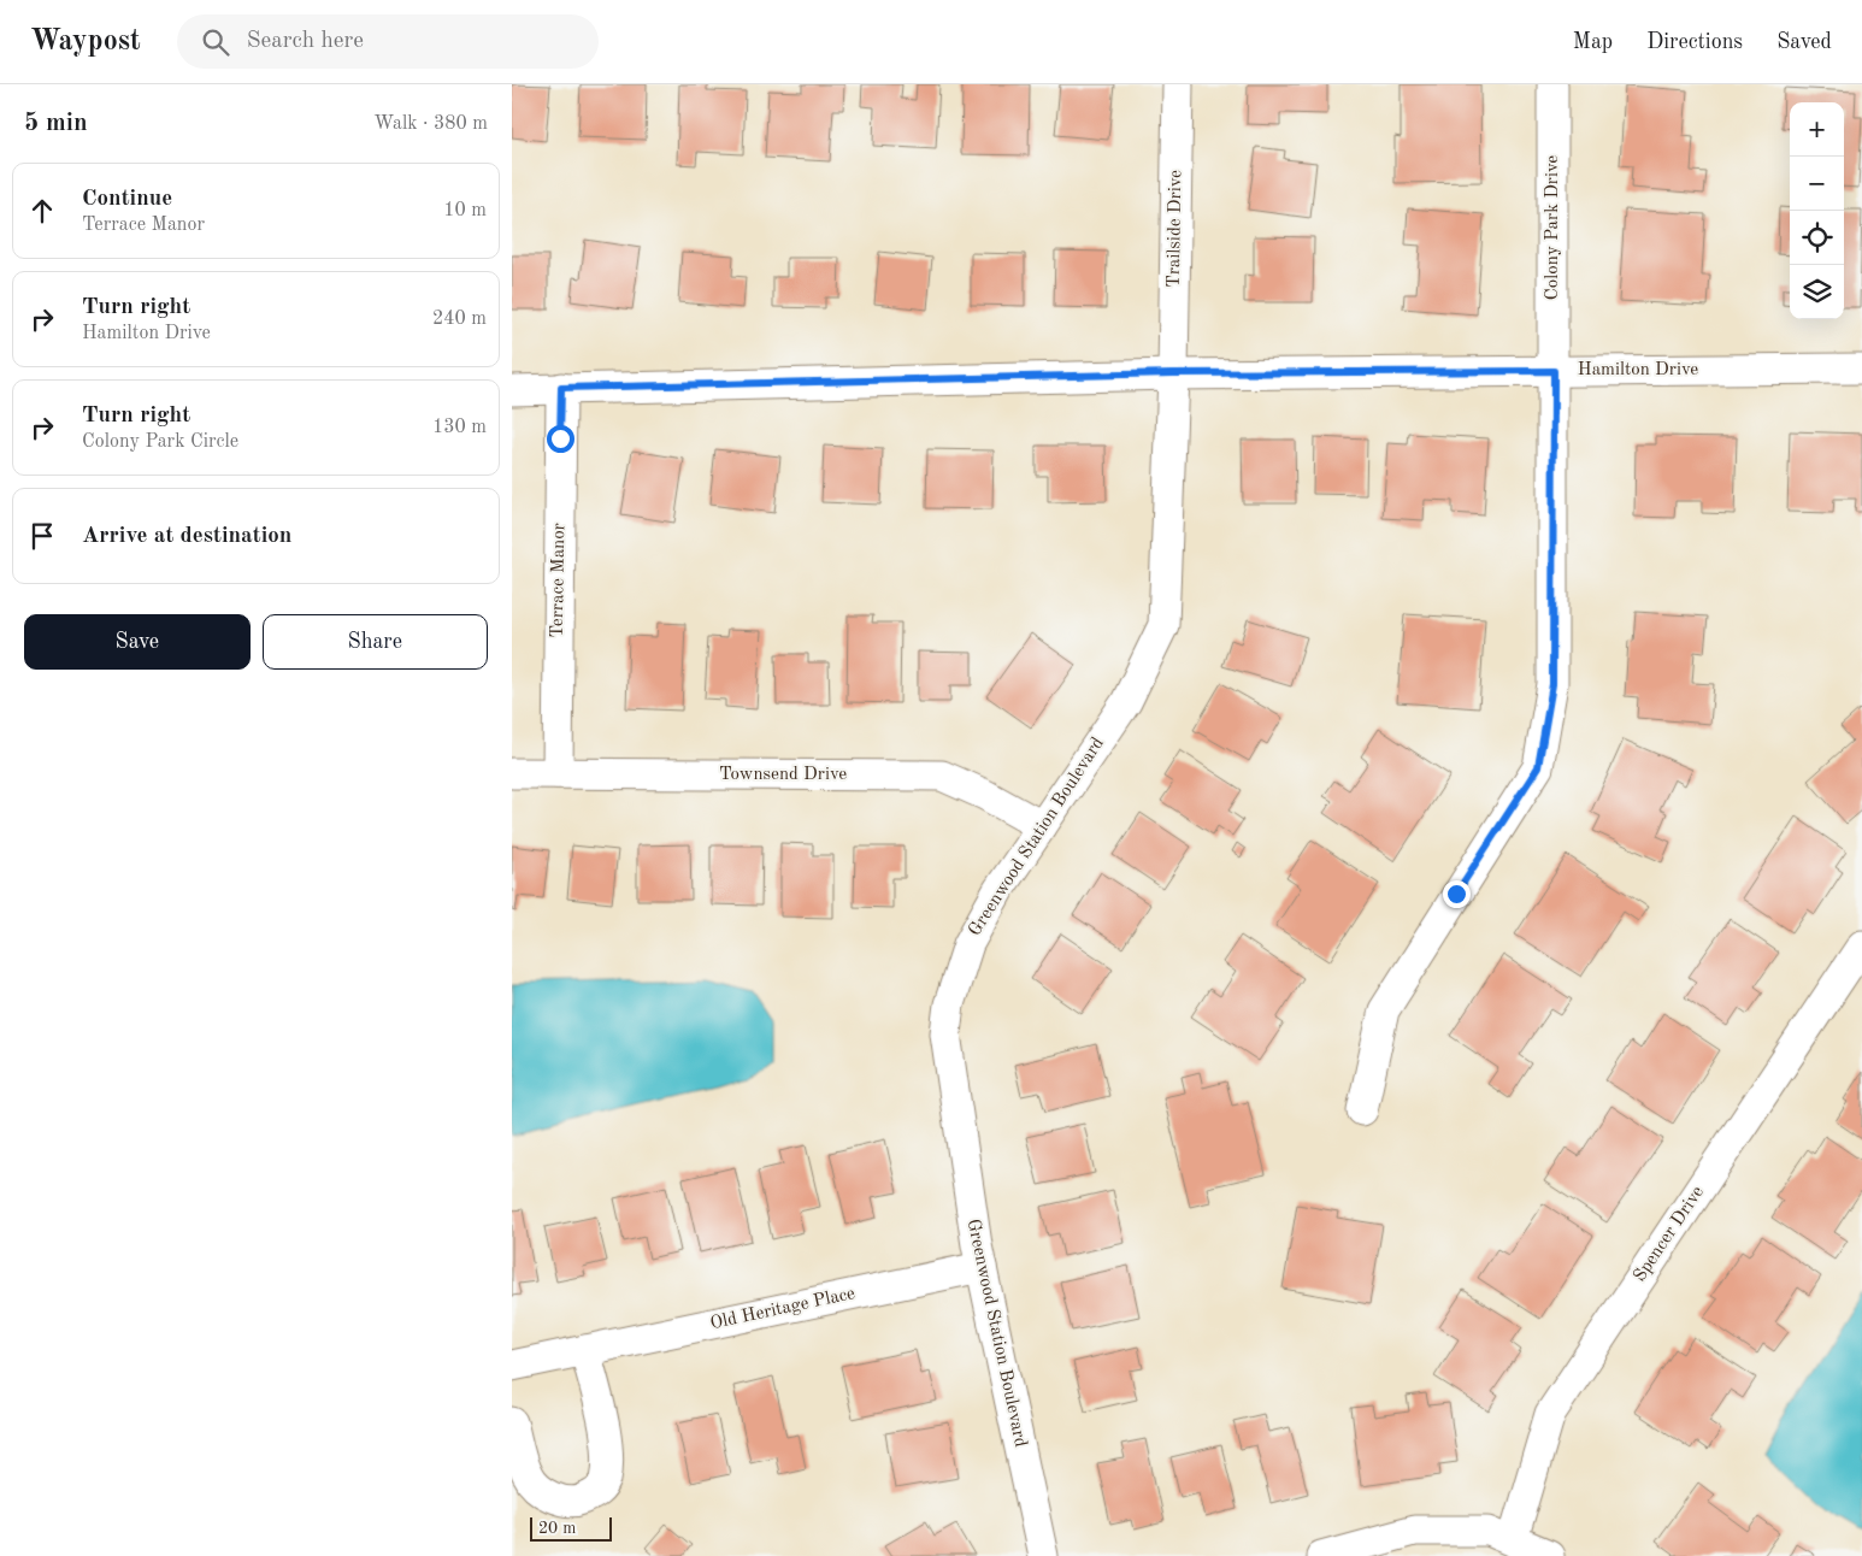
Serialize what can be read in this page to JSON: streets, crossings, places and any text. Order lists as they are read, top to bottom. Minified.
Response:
{"streets":{"street":["Colony Park Drive","Trailside Drive","Hamilton Drive","Terrace Manor","Townsend Drive","Greenwood Station Boulevard","Spencer Drive","Old Heritage Place"]},"crossings":[["Colony Park Drive","Hamilton Drive"],["Trailside Drive","Hamilton Drive"],["Trailside Drive","Greenwood Station Boulevard"],["Hamilton Drive","Terrace Manor"],["Hamilton Drive","Greenwood Station Boulevard"],["Terrace Manor","Townsend Drive"],["Townsend Drive","Greenwood Station Boulevard"],["Greenwood Station Boulevard","Old Heritage Place"]],"scale_bar":"20 m","page":{"header":"Waypost","search":"Search here","nav":["Map","Directions","Saved"],"heading":["5 min","Walk · 380 m"],"map_buttons":["+","−"],"list":[["Continue","Terrace Manor","10 m"],["Turn right","Hamilton Drive","240 m"],["Turn right","Colony Park Circle","130 m"],"Arrive at destination"],"buttons":["Save","Share"],"scale":"20 m"}}
